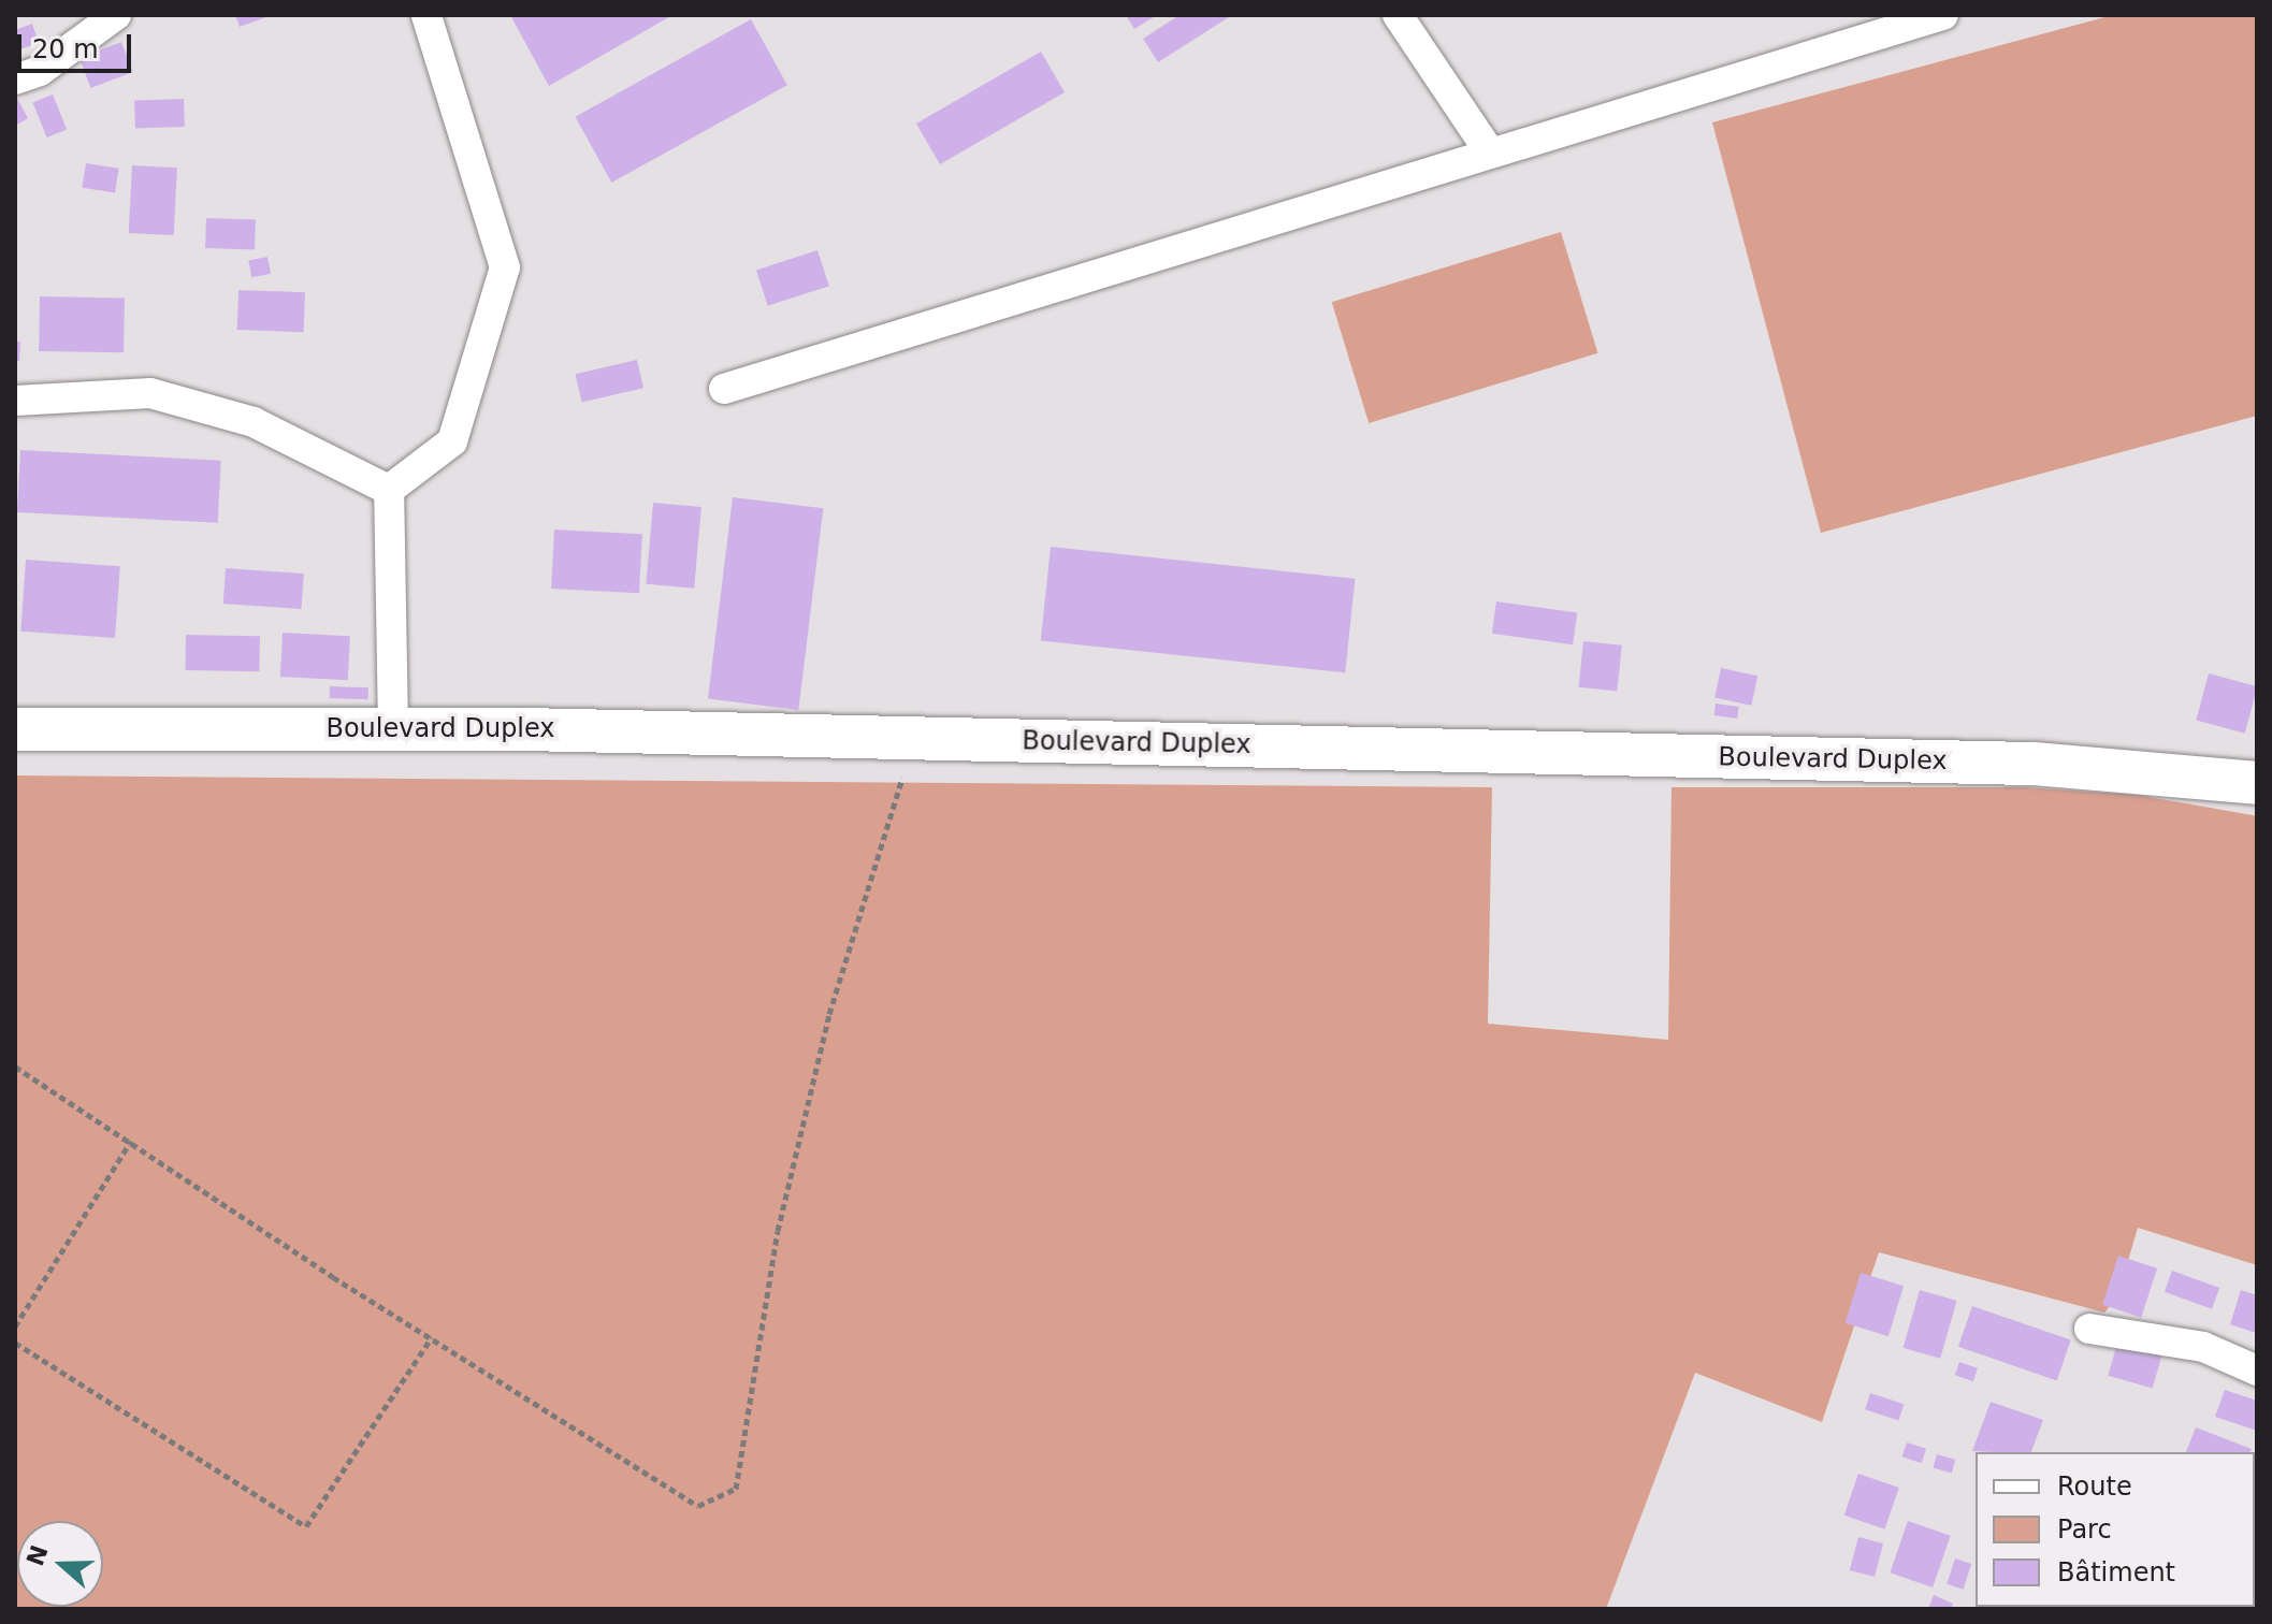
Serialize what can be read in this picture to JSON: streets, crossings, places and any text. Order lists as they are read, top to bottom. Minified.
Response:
{"streets":{"main road":["Boulevard Duplex"]},"legend":["Route","Parc","Bâtiment"],"scale_bar":"20 m","north":"left"}
